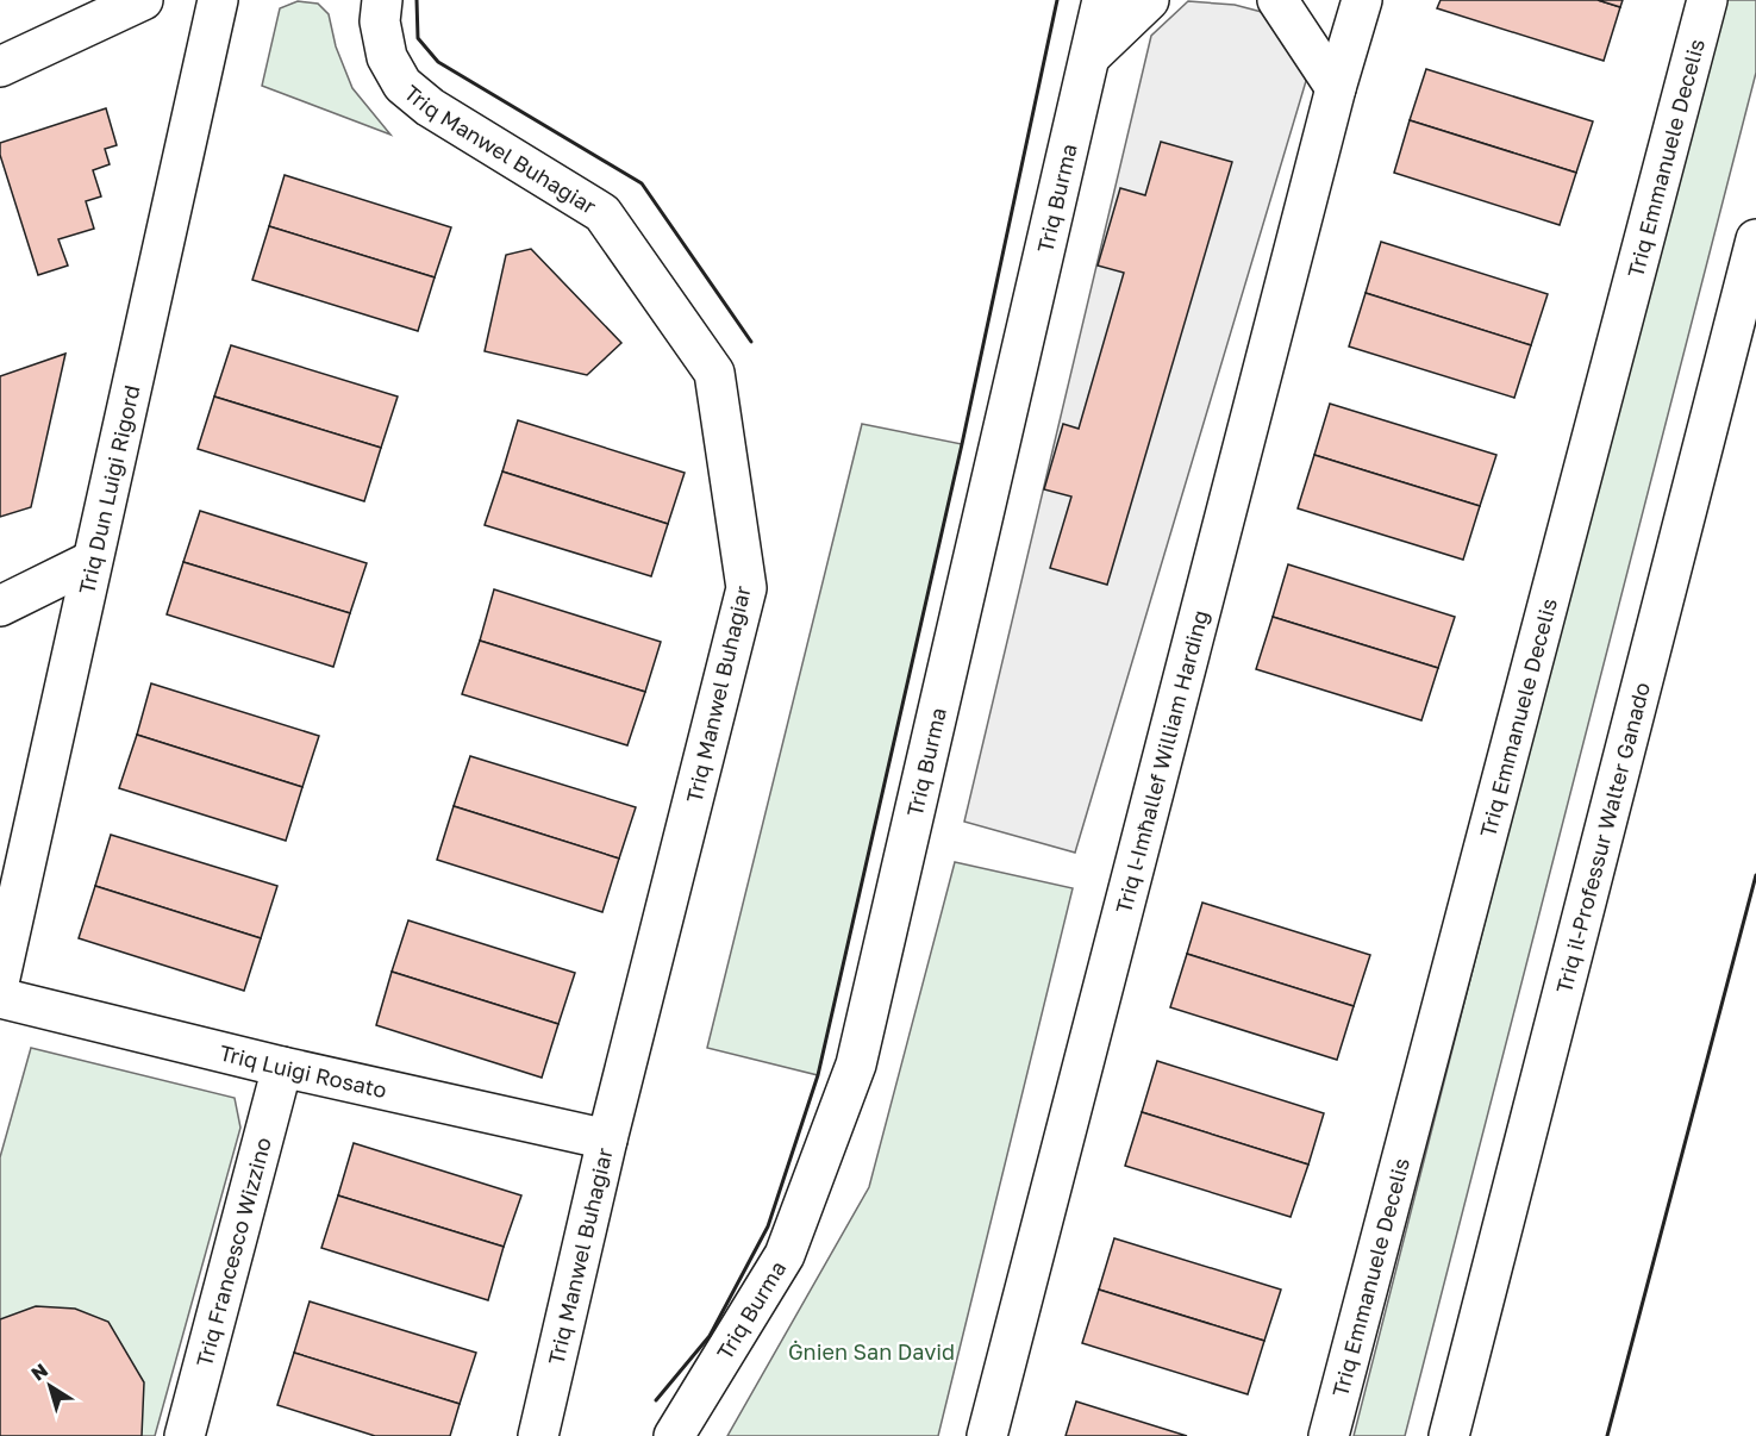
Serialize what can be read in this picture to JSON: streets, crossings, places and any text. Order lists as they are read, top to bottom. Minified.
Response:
{"streets":{"street":["Triq Manwel Buhagiar","Triq Emmanuele Decelis","Triq Burma","Triq Dun Luigi Rigord","Triq l-Imħallef William Harding","Triq il-Professur Walter Ganado","Triq Luigi Rosato","Triq Francesco Wizzino"]},"crossings":[["Triq Manwel Buhagiar","Triq Luigi Rosato"],["Triq Luigi Rosato","Triq Francesco Wizzino"]],"parks":["Ġnien San David"],"north":"top left"}
